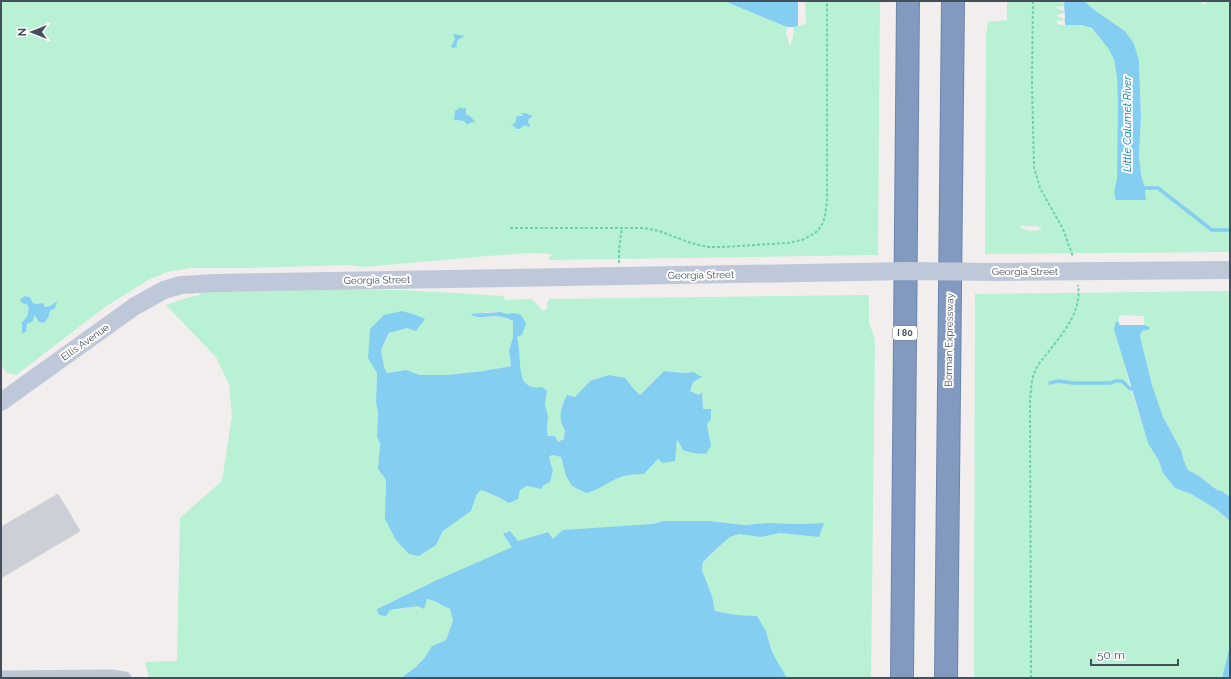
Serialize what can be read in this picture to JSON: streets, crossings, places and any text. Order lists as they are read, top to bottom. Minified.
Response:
{"streets":{"highway":["I 80","Borman Expressway"],"street":["Georgia Street","Ellis Avenue"]},"crossings":[["Georgia Street","Ellis Avenue"]],"water":["Little Calumet River"],"scale_bar":"50 m","north":"left"}
